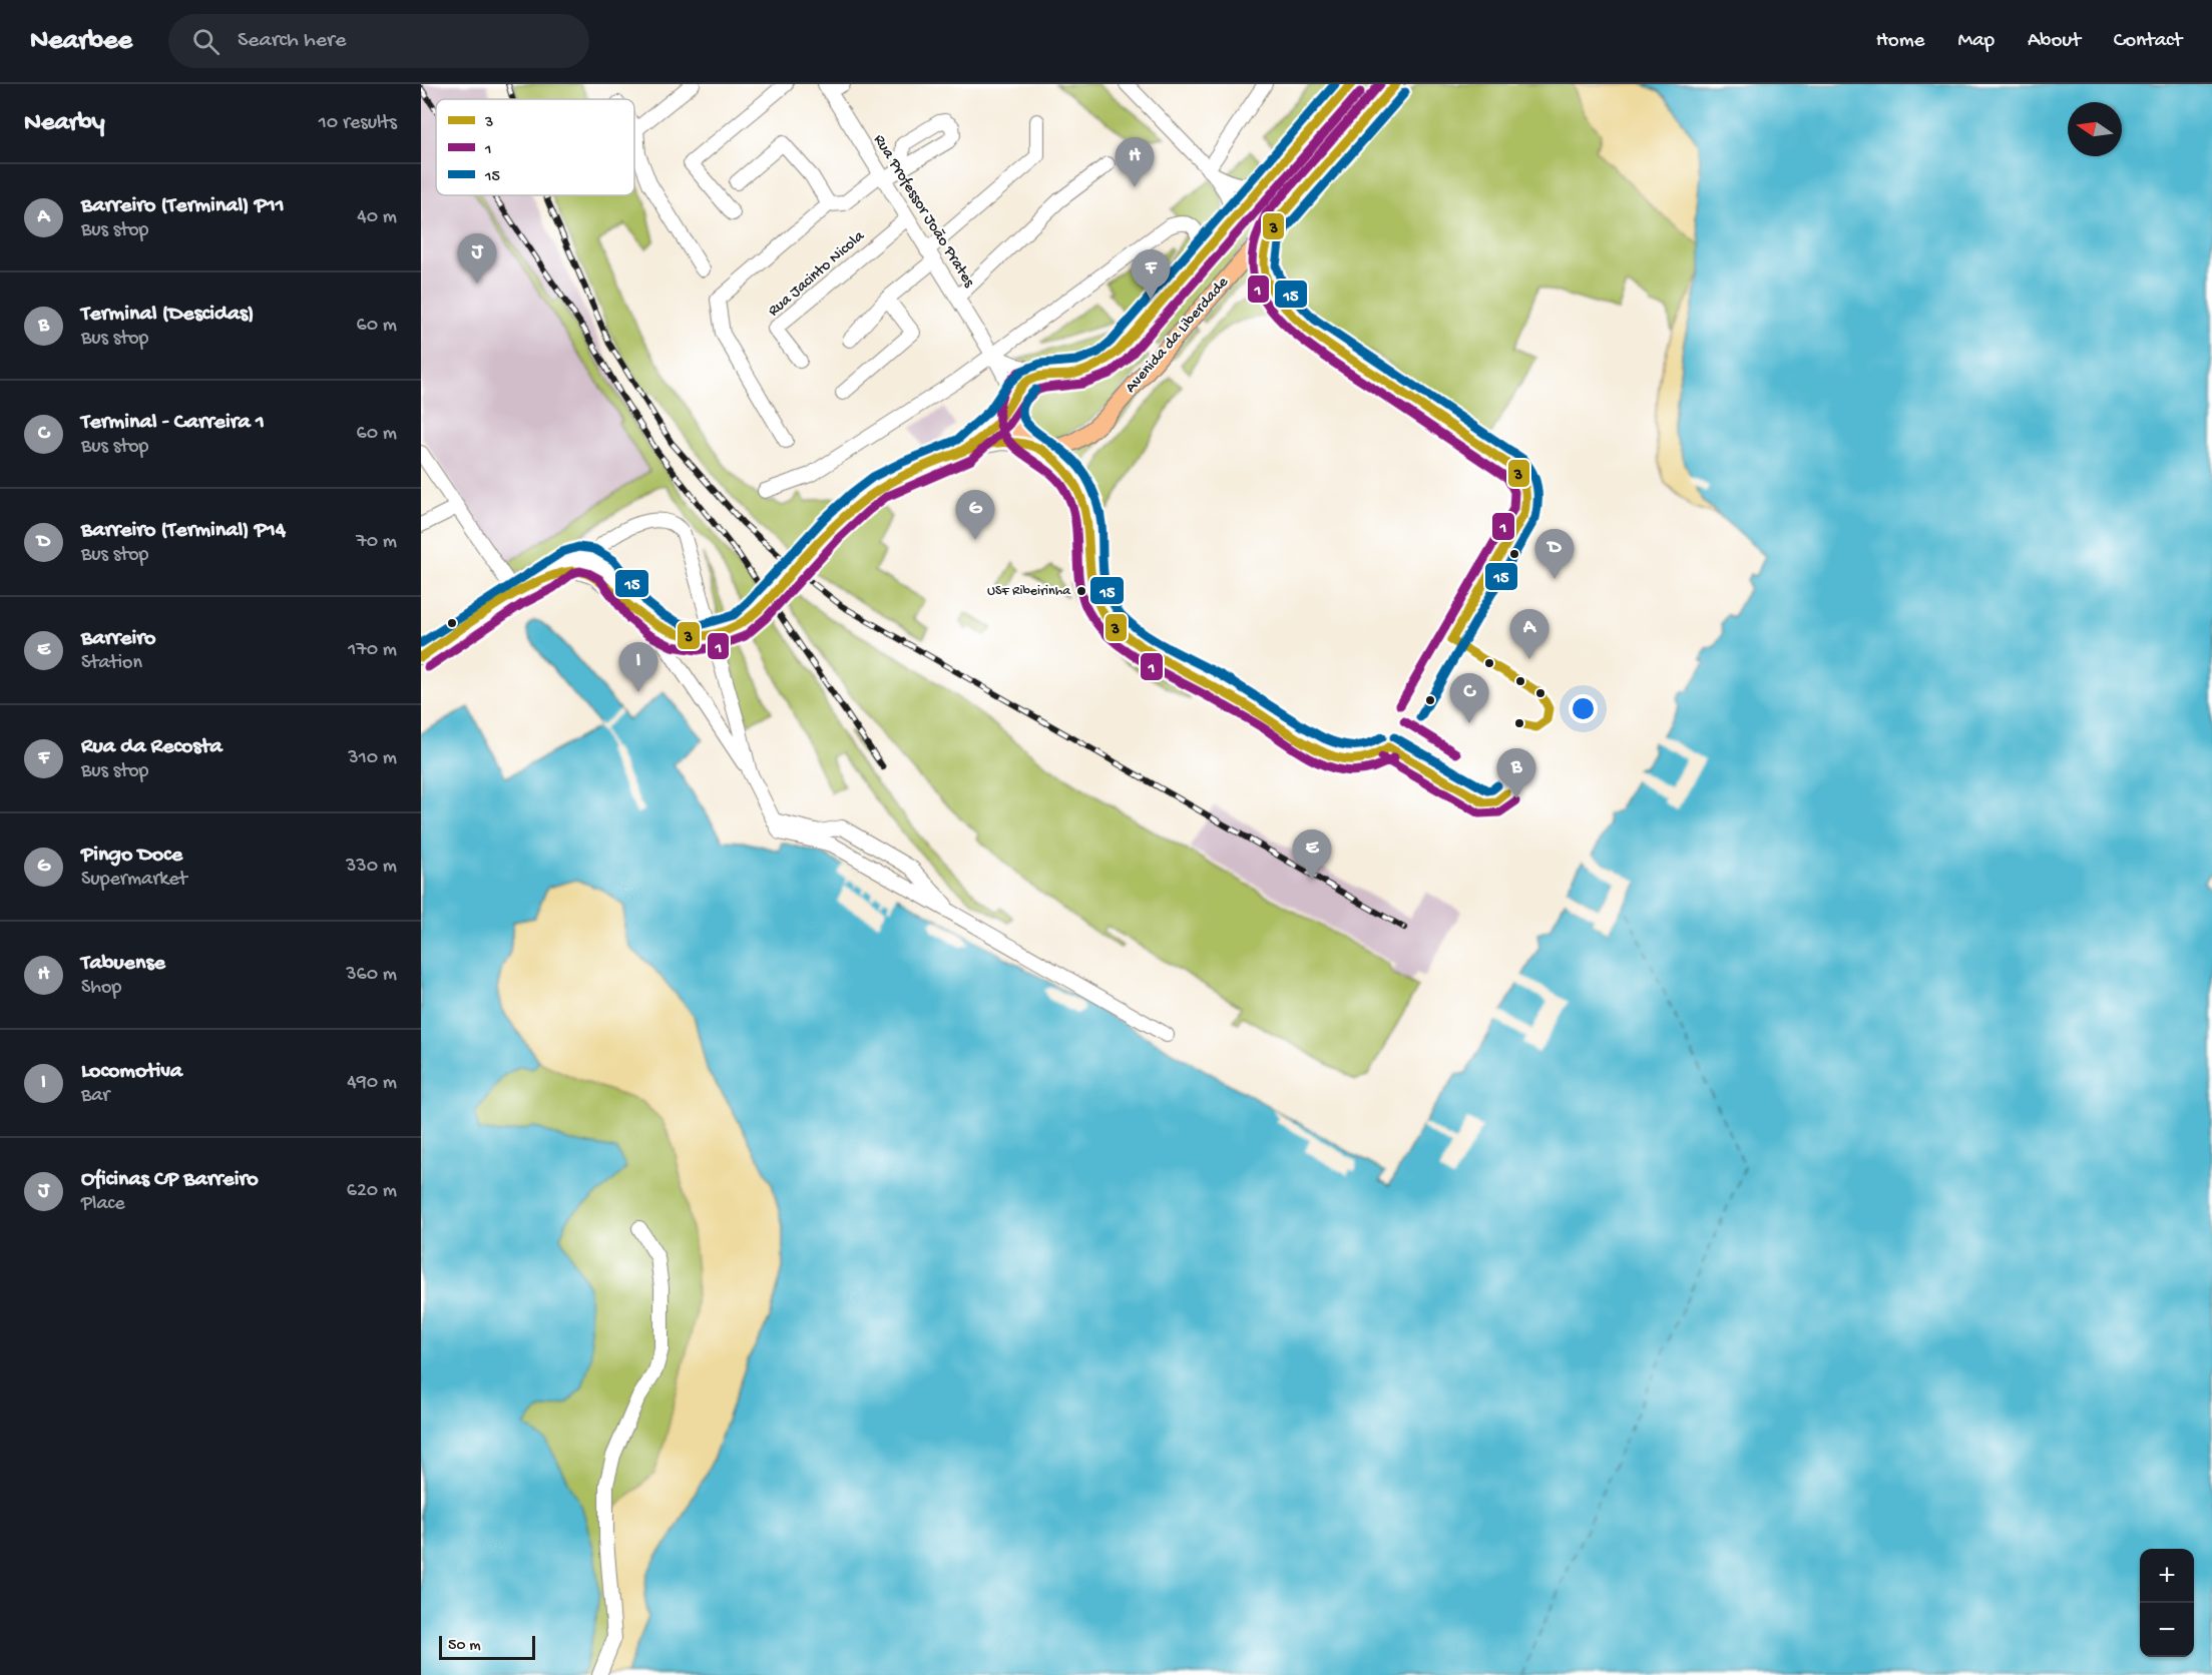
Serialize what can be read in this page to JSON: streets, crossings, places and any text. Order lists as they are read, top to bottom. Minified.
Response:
{"streets":{"main road":["Avenida da Liberdade"],"street":["Rua Professor João Prates","Rua Jacinto Nicola"]},"crossings":[["Rua Professor João Prates","Rua Jacinto Nicola"],["Rua Professor João Prates","Avenida da Liberdade"]],"places":["USF Ribeirinha"],"lines":["transit line 3","transit line 1","transit line 15"],"legend":["3","1","15"],"scale_bar":"50 m","north":"left","page":{"header":"Nearbee","search":"Search here","nav":["Home","Map","About","Contact"],"heading":["Nearby","10 results"],"pins":["H","J","F","G","D","A","I","C","B","E"],"list":[{"mark":"A","name":"Barreiro (Terminal) P11","note":"Bus stop","value":"40 m"},{"mark":"B","name":"Terminal (Descidas)","note":"Bus stop","value":"60 m"},{"mark":"C","name":"Terminal - Carreira 1","note":"Bus stop","value":"60 m"},{"mark":"D","name":"Barreiro (Terminal) P14","note":"Bus stop","value":"70 m"},{"mark":"E","name":"Barreiro","note":"Station","value":"170 m"},{"mark":"F","name":"Rua da Recosta","note":"Bus stop","value":"310 m"},{"mark":"G","name":"Pingo Doce","note":"Supermarket","value":"330 m"},{"mark":"H","name":"Tabuense","note":"Shop","value":"360 m"},{"mark":"I","name":"Locomotiva","note":"Bar","value":"490 m"},{"mark":"J","name":"Oficinas CP Barreiro","note":"Place","value":"620 m"}],"map_buttons":["+","−"],"scale":"50 m"}}
